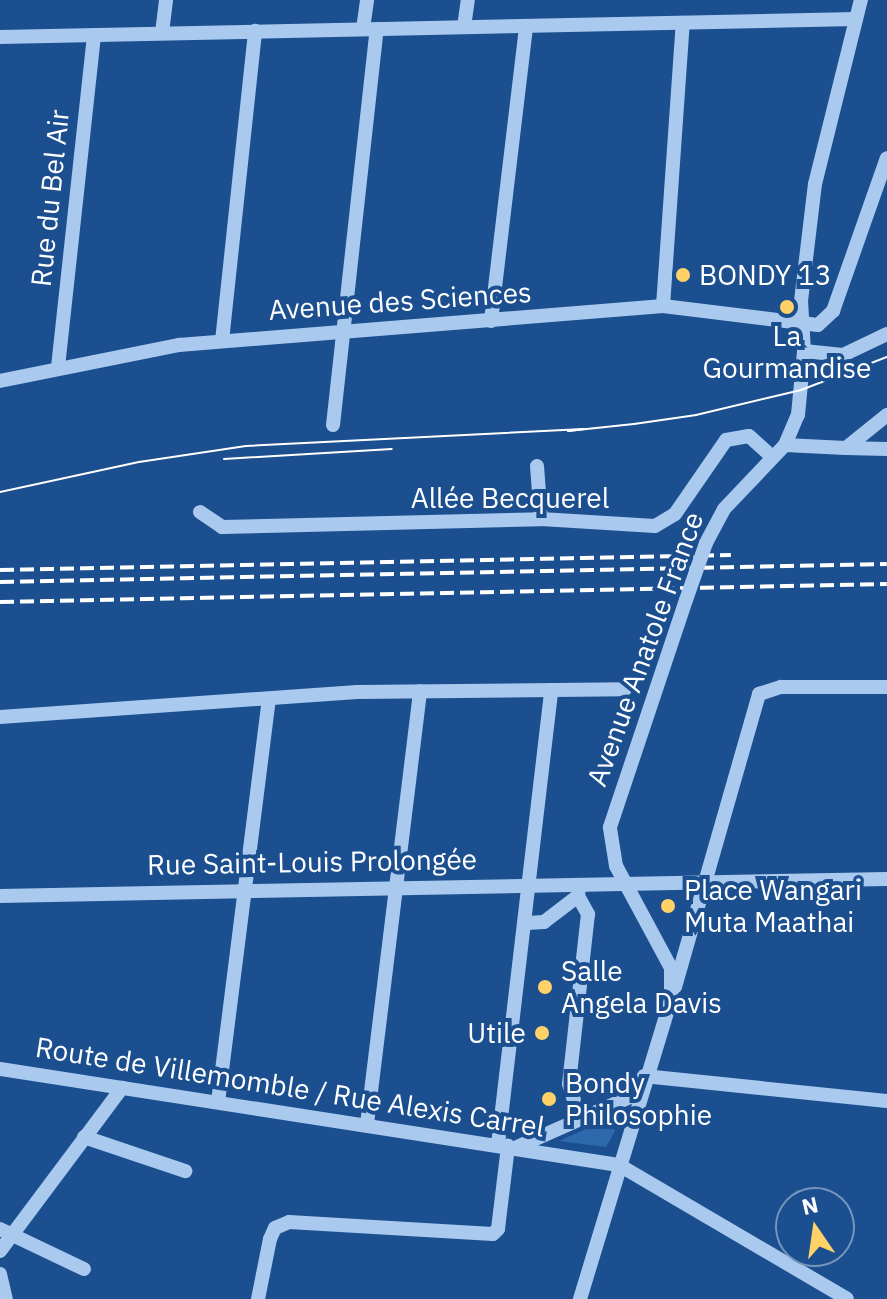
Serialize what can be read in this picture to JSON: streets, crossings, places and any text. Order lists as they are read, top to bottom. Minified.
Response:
{"streets":{"street":["Rue du Bel Air","Avenue des Sciences","Allée Becquerel","Avenue Anatole France","Rue Saint-Louis Prolongée","Route de Villemomble / Rue Alexis Carrel"]},"crossings":[["Rue du Bel Air","Avenue des Sciences"],["Avenue des Sciences","Avenue Anatole France"],["Allée Becquerel","Avenue Anatole France"],["Avenue Anatole France","Rue Saint-Louis Prolongée"],["Avenue Anatole France","Route de Villemomble / Rue Alexis Carrel"]],"places":["BONDY 13","La Gourmandise","Place Wangari Muta Maathai","Salle Angela Davis","Utile","Bondy Philosophie"],"north":"top"}
